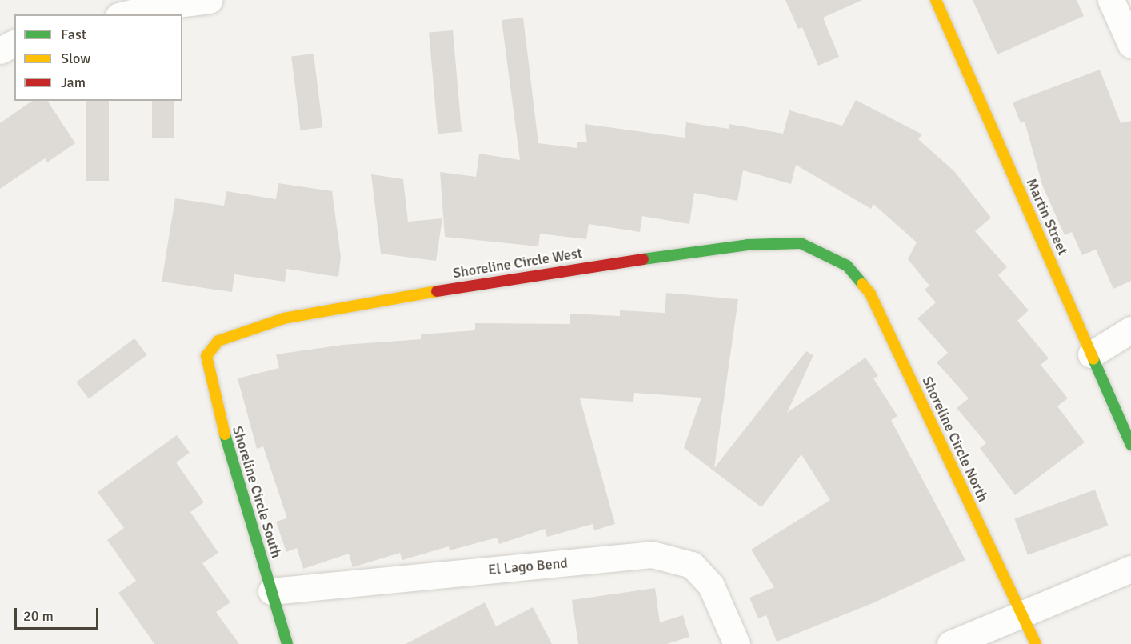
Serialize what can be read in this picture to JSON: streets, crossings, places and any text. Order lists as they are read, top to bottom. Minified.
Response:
{"streets":{"street":["Martin Street","Shoreline Circle West","Shoreline Circle North","Shoreline Circle South","El Lago Bend"]},"crossings":[["Shoreline Circle West","Shoreline Circle North"],["Shoreline Circle West","Shoreline Circle South"],["Shoreline Circle South","El Lago Bend"]],"legend":["Fast","Slow","Jam"],"scale_bar":"20 m"}
